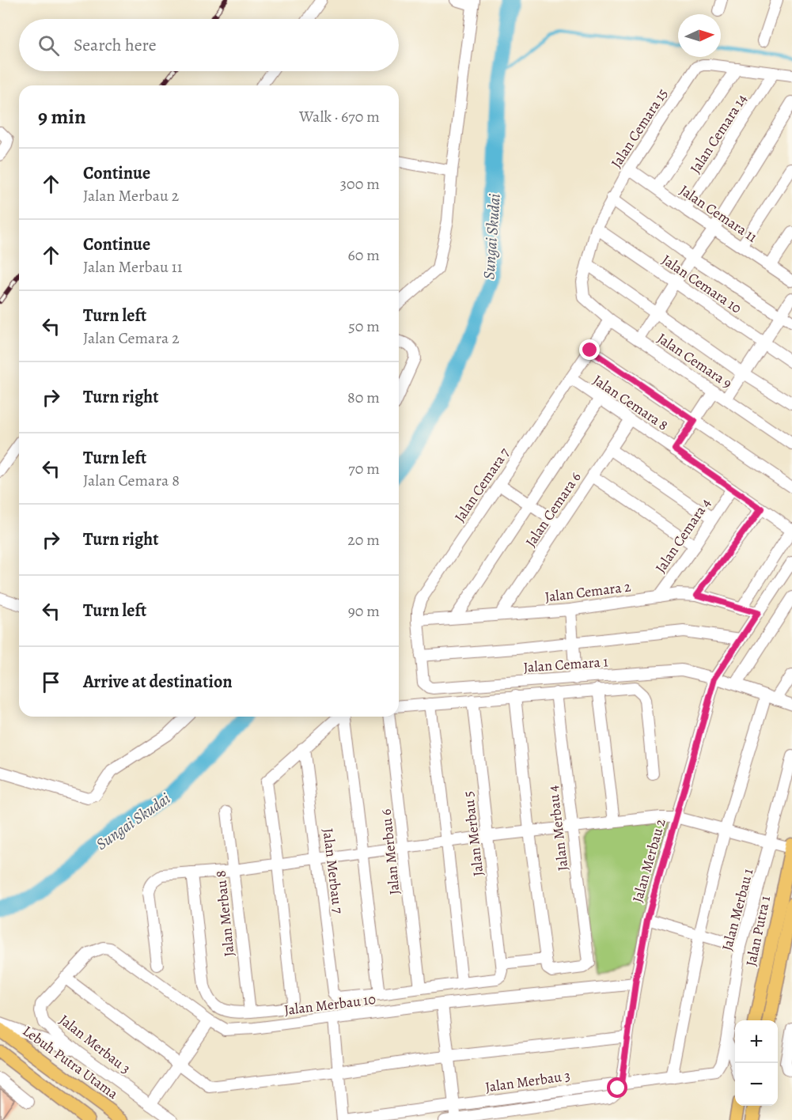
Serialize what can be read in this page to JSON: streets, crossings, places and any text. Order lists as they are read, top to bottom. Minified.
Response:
{"streets":{"main road":["Jalan Putra 1","Lebuh Putra Utama"],"street":["Jalan Cemara 15","Jalan Cemara 14","Jalan Cemara 11","Jalan Cemara 10","Jalan Cemara 9","Jalan Cemara 8","Jalan Cemara 7","Jalan Cemara 6","Jalan Cemara 4","Jalan Cemara 2","Jalan Cemara 1","Jalan Merbau 4","Jalan Merbau 5","Jalan Merbau 6","Jalan Merbau 2","Jalan Merbau 7","Jalan Merbau 1","Jalan Merbau 8","Jalan Merbau 10","Jalan Merbau 3"]},"crossings":[["Jalan Cemara 15","Jalan Cemara 14"],["Jalan Cemara 15","Jalan Cemara 11"],["Jalan Cemara 15","Jalan Cemara 10"],["Jalan Cemara 15","Jalan Cemara 9"],["Jalan Cemara 14","Jalan Cemara 11"],["Jalan Cemara 9","Jalan Cemara 7"],["Jalan Cemara 8","Jalan Cemara 7"],["Jalan Cemara 8","Jalan Cemara 6"],["Jalan Cemara 8","Jalan Cemara 4"],["Jalan Cemara 7","Jalan Cemara 2"],["Jalan Cemara 7","Jalan Cemara 1"],["Jalan Cemara 6","Jalan Cemara 2"],["Jalan Cemara 4","Jalan Cemara 2"],["Jalan Cemara 2","Jalan Merbau 2"],["Jalan Cemara 1","Jalan Merbau 2"],["Jalan Merbau 2","Jalan Merbau 10"],["Jalan Merbau 2","Jalan Merbau 3"],["Jalan Merbau 1","Jalan Merbau 3"],["Jalan Merbau 10","Jalan Merbau 3"]],"water":["Sungai Skudai"],"north":"right","page":{"search":"Search here","heading":["9 min","Walk · 670 m"],"list":[["Continue","Jalan Merbau 2","300 m"],["Continue","Jalan Merbau 11","60 m"],["Turn left","Jalan Cemara 2","50 m"],["Turn right","80 m"],["Turn left","Jalan Cemara 8","70 m"],["Turn right","20 m"],["Turn left","90 m"],"Arrive at destination"],"map_buttons":["+","−"]}}
